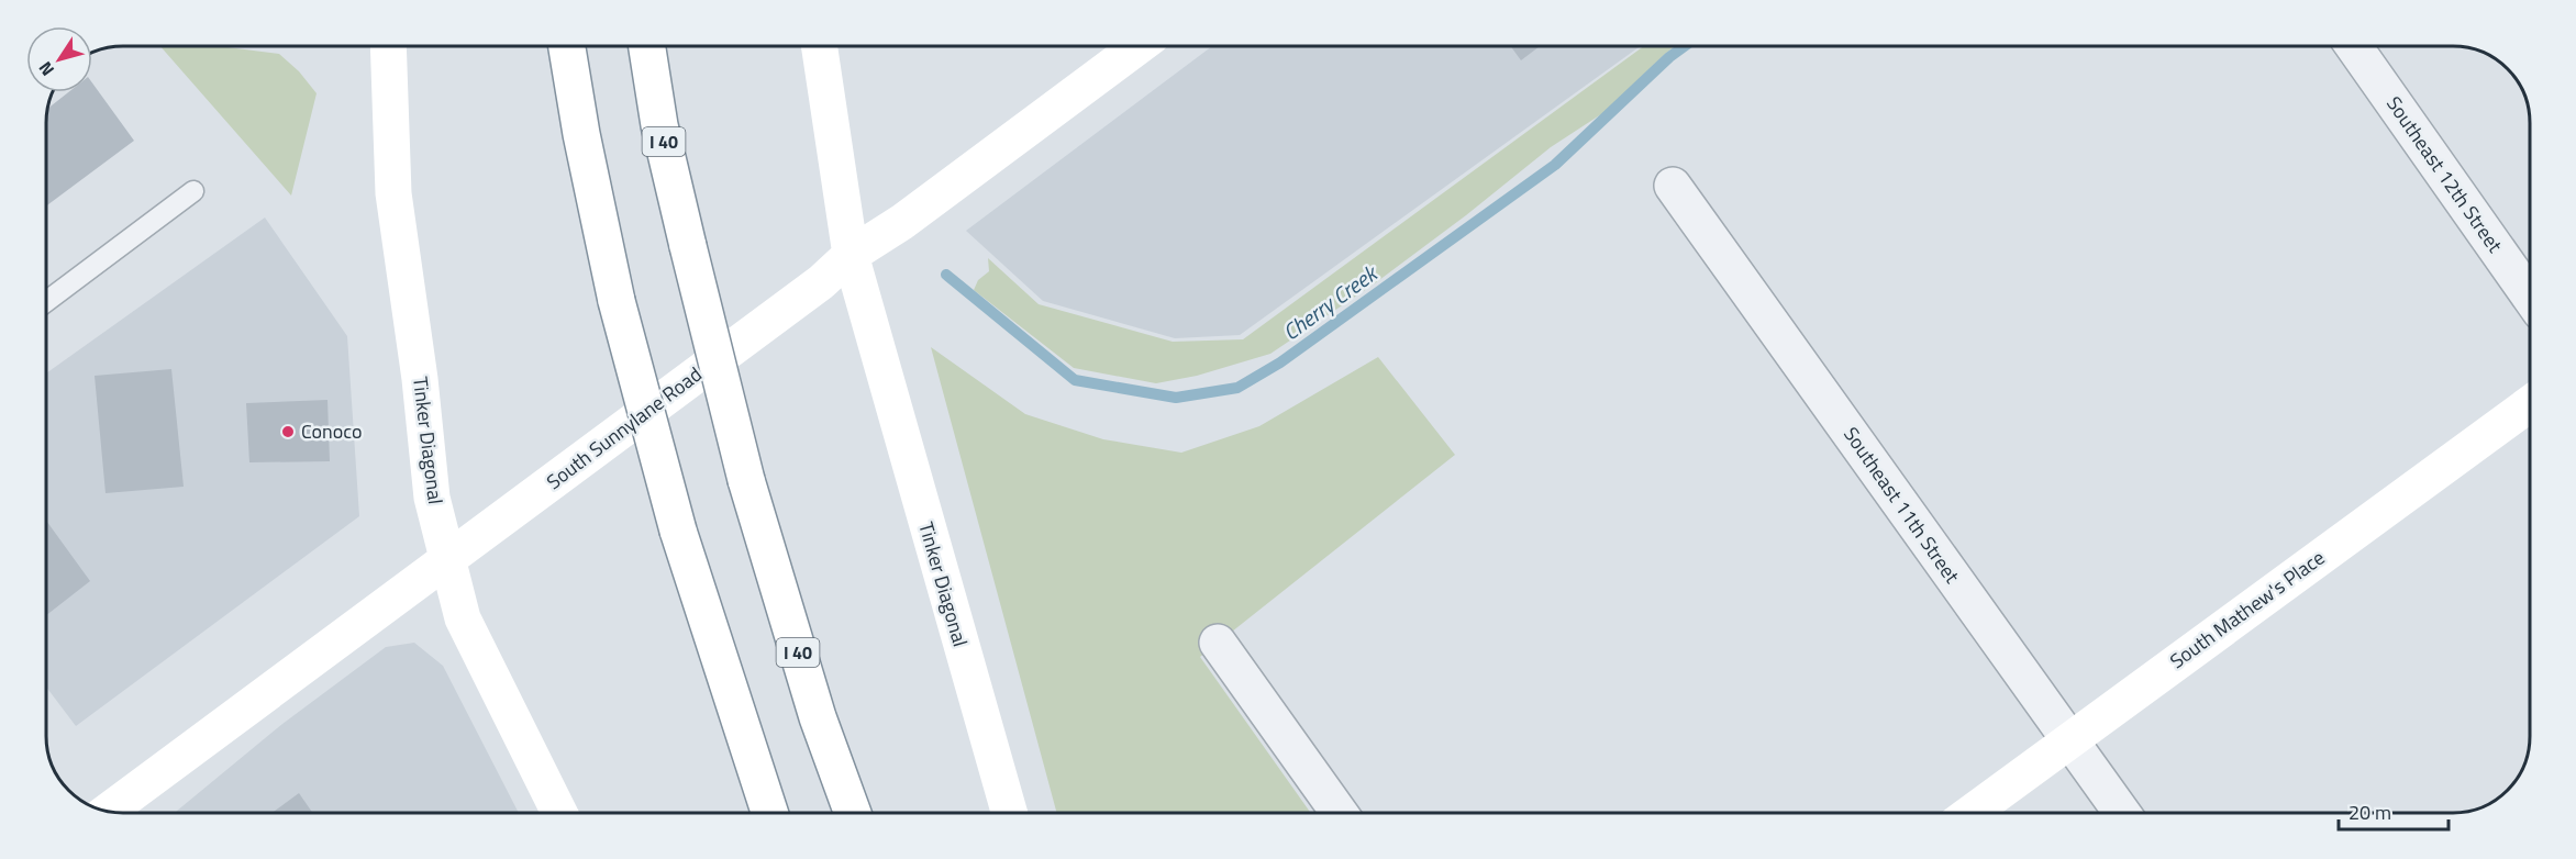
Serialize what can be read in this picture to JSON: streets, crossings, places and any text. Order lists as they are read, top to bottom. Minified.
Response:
{"streets":{"main road":["I 40","South Sunnylane Road","Tinker Diagonal","South Mathew's Place"],"street":["Southeast 12th Street","Southeast 11th Street"]},"crossings":[["South Sunnylane Road","Tinker Diagonal"],["Southeast 11th Street","South Mathew's Place"]],"water":["Cherry Creek"],"places":["Conoco"],"scale_bar":"20 m","north":"bottom left"}
